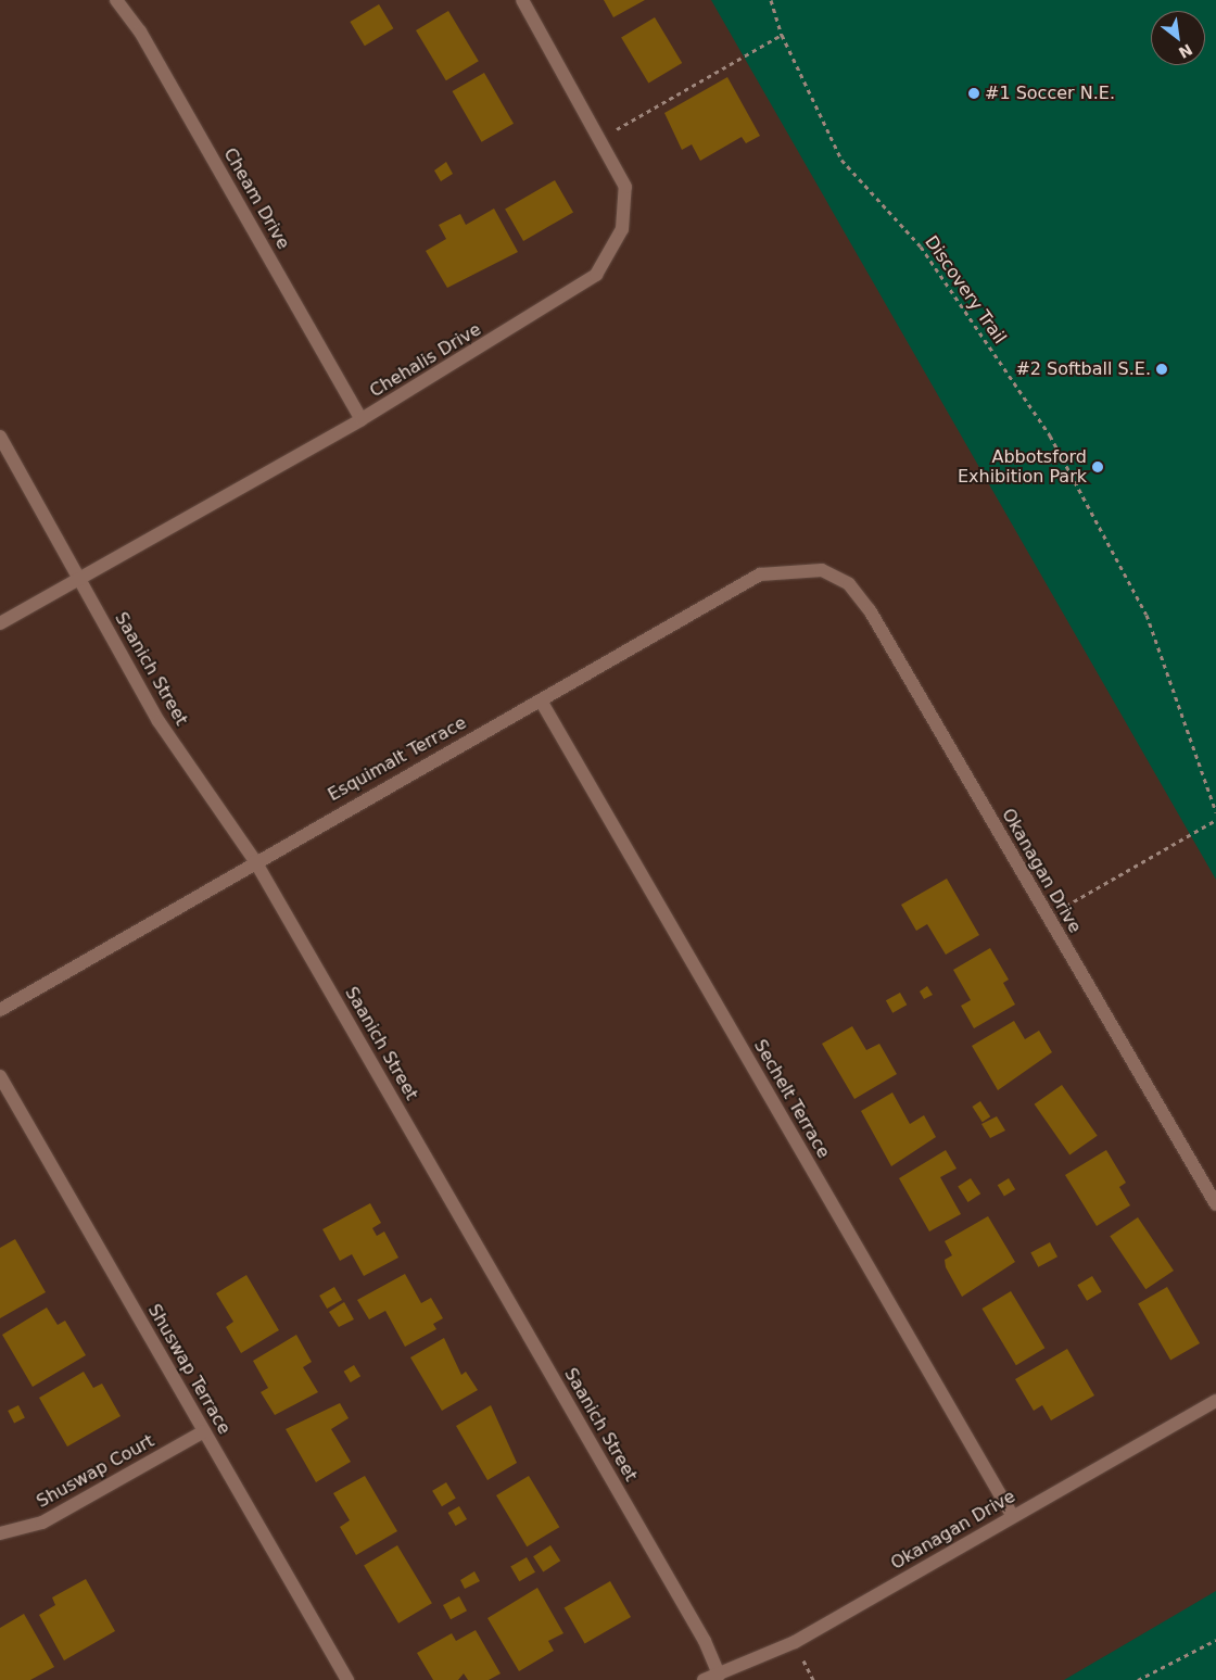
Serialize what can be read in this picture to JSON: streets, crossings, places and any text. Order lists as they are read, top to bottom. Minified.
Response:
{"streets":{"street":["Cheam Drive","Chehalis Drive","Saanich Street","Esquimalt Terrace","Okanagan Drive","Sechelt Terrace","Shuswap Terrace","Shuswap Court"],"path":["Discovery Trail"]},"crossings":[["Cheam Drive","Chehalis Drive"],["Chehalis Drive","Saanich Street"],["Saanich Street","Esquimalt Terrace"],["Saanich Street","Okanagan Drive"],["Esquimalt Terrace","Okanagan Drive"],["Esquimalt Terrace","Sechelt Terrace"],["Okanagan Drive","Sechelt Terrace"],["Shuswap Terrace","Shuswap Court"]],"places":["#1 Soccer N.E.","#2 Softball S.E.","Abbotsford Exhibition Park"],"north":"bottom right"}
